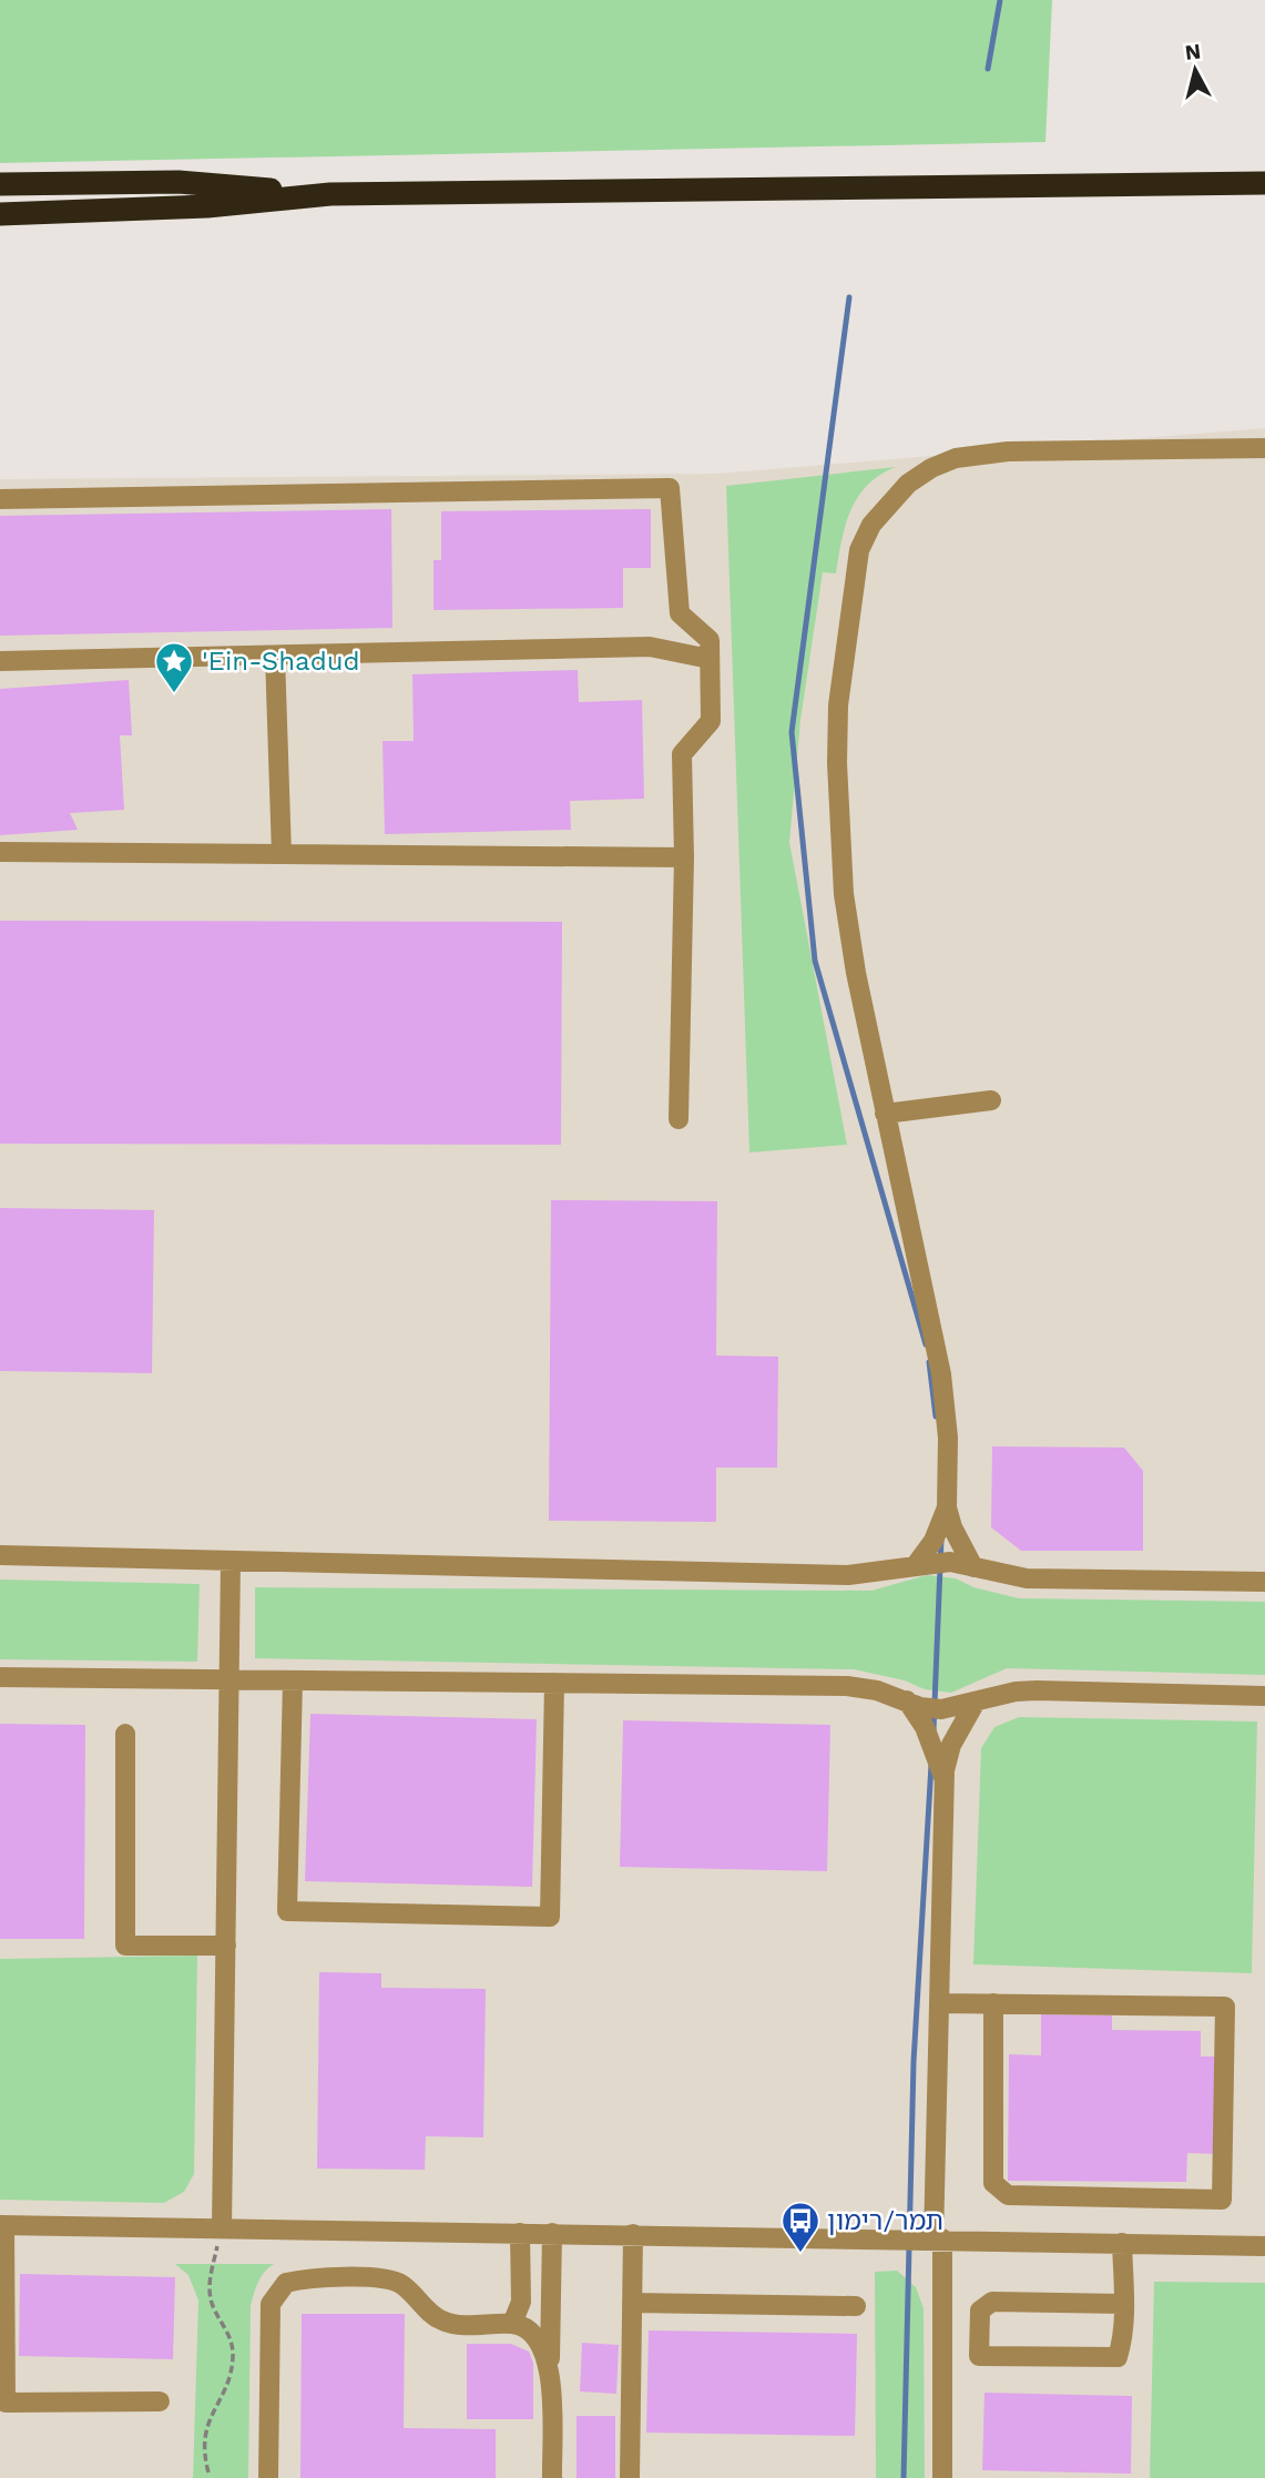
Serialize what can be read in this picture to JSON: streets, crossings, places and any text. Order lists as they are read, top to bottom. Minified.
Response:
{"places":{"place":["'Ein-Shadud"],"bus stop":["תמר/רימון"]},"north":"top"}
